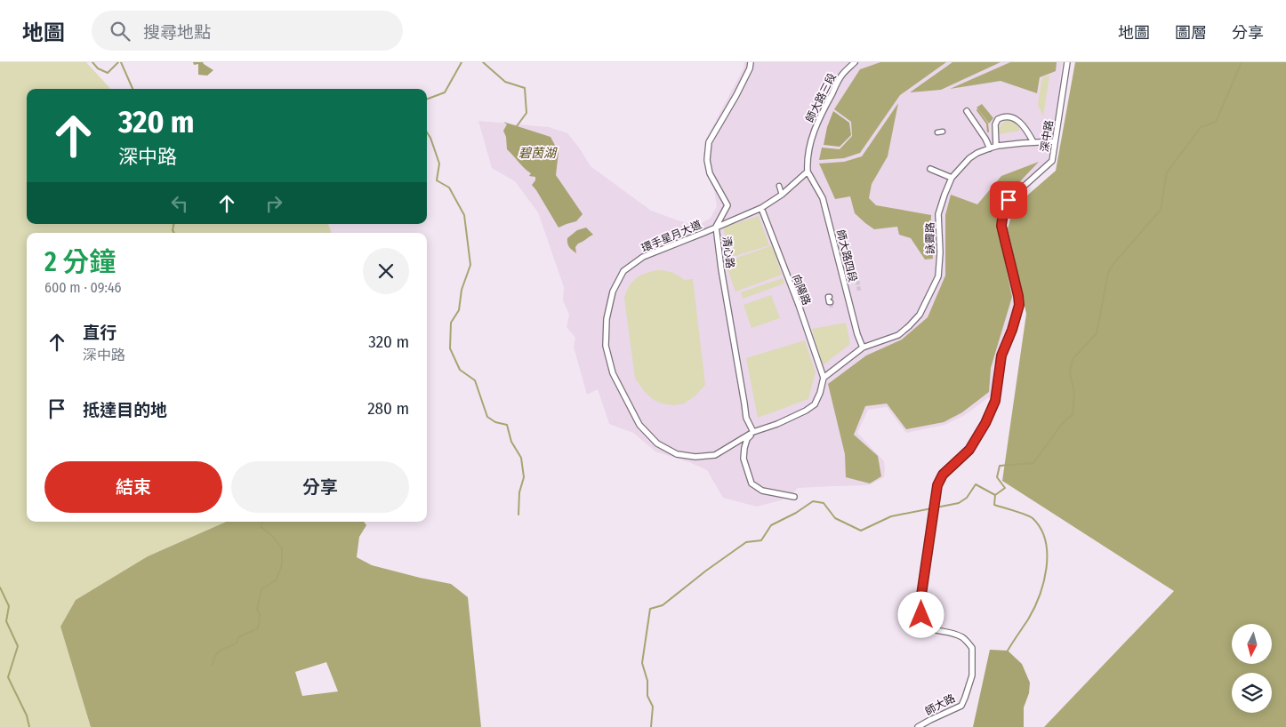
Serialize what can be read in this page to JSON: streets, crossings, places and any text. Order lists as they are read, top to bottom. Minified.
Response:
{"streets":{"street":["師大路三段","深中路","環手星月大道","詠霽路","清心路","師大路四段","向陽路","師大路"]},"crossings":[["師大路三段","環手星月大道"],["師大路三段","師大路四段"],["深中路","詠霽路"],["深中路","師大路"],["環手星月大道","清心路"],["環手星月大道","師大路四段"],["環手星月大道","向陽路"],["詠霽路","師大路四段"]],"water":["碧茵湖"],"north":"bottom","page":{"header":"地圖","search":"搜尋地點","nav":["地圖","圖層","分享"],"turn":["320 m","深中路"],"heading":["2 分鐘","600 m · 09:46"],"list":[{"name":"直行","note":"深中路","value":"320 m"},{"name":"抵達目的地","value":"280 m"}],"buttons":["結束","分享"]}}
